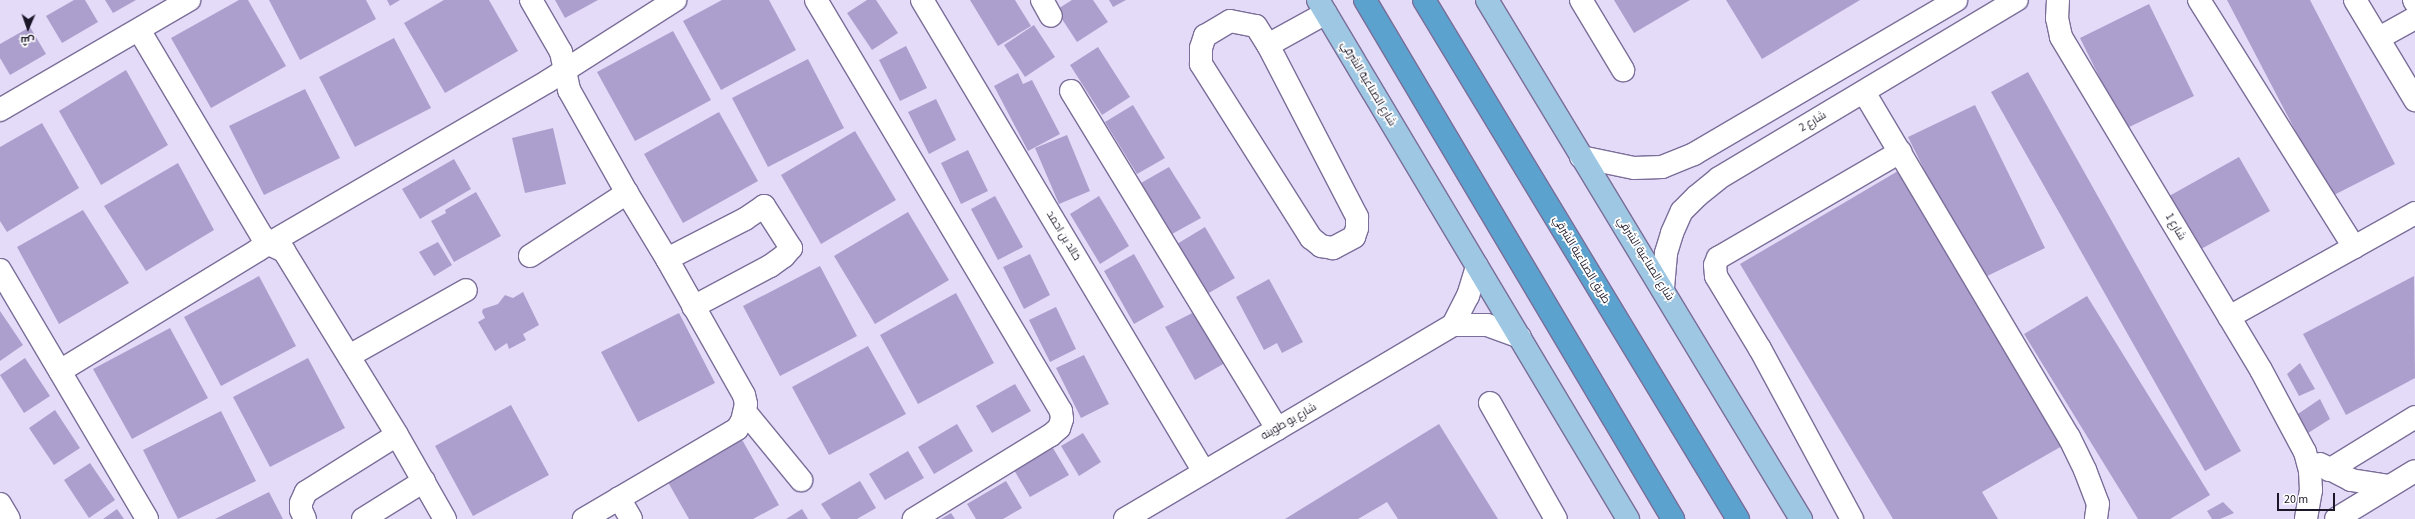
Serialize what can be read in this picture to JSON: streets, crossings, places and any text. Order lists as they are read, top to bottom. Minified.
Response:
{"streets":{"highway":["طريق الصناعية الشرقي"],"main road":["شارع الصناعية الشرقي"],"street":["شارع 2","شارع 1","خالد بن احمد","شارع بو طوينه"]},"crossings":[["شارع الصناعية الشرقي","شارع 2"],["خالد بن احمد","شارع بو طوينه"]],"scale_bar":"20 m","north":"bottom"}
